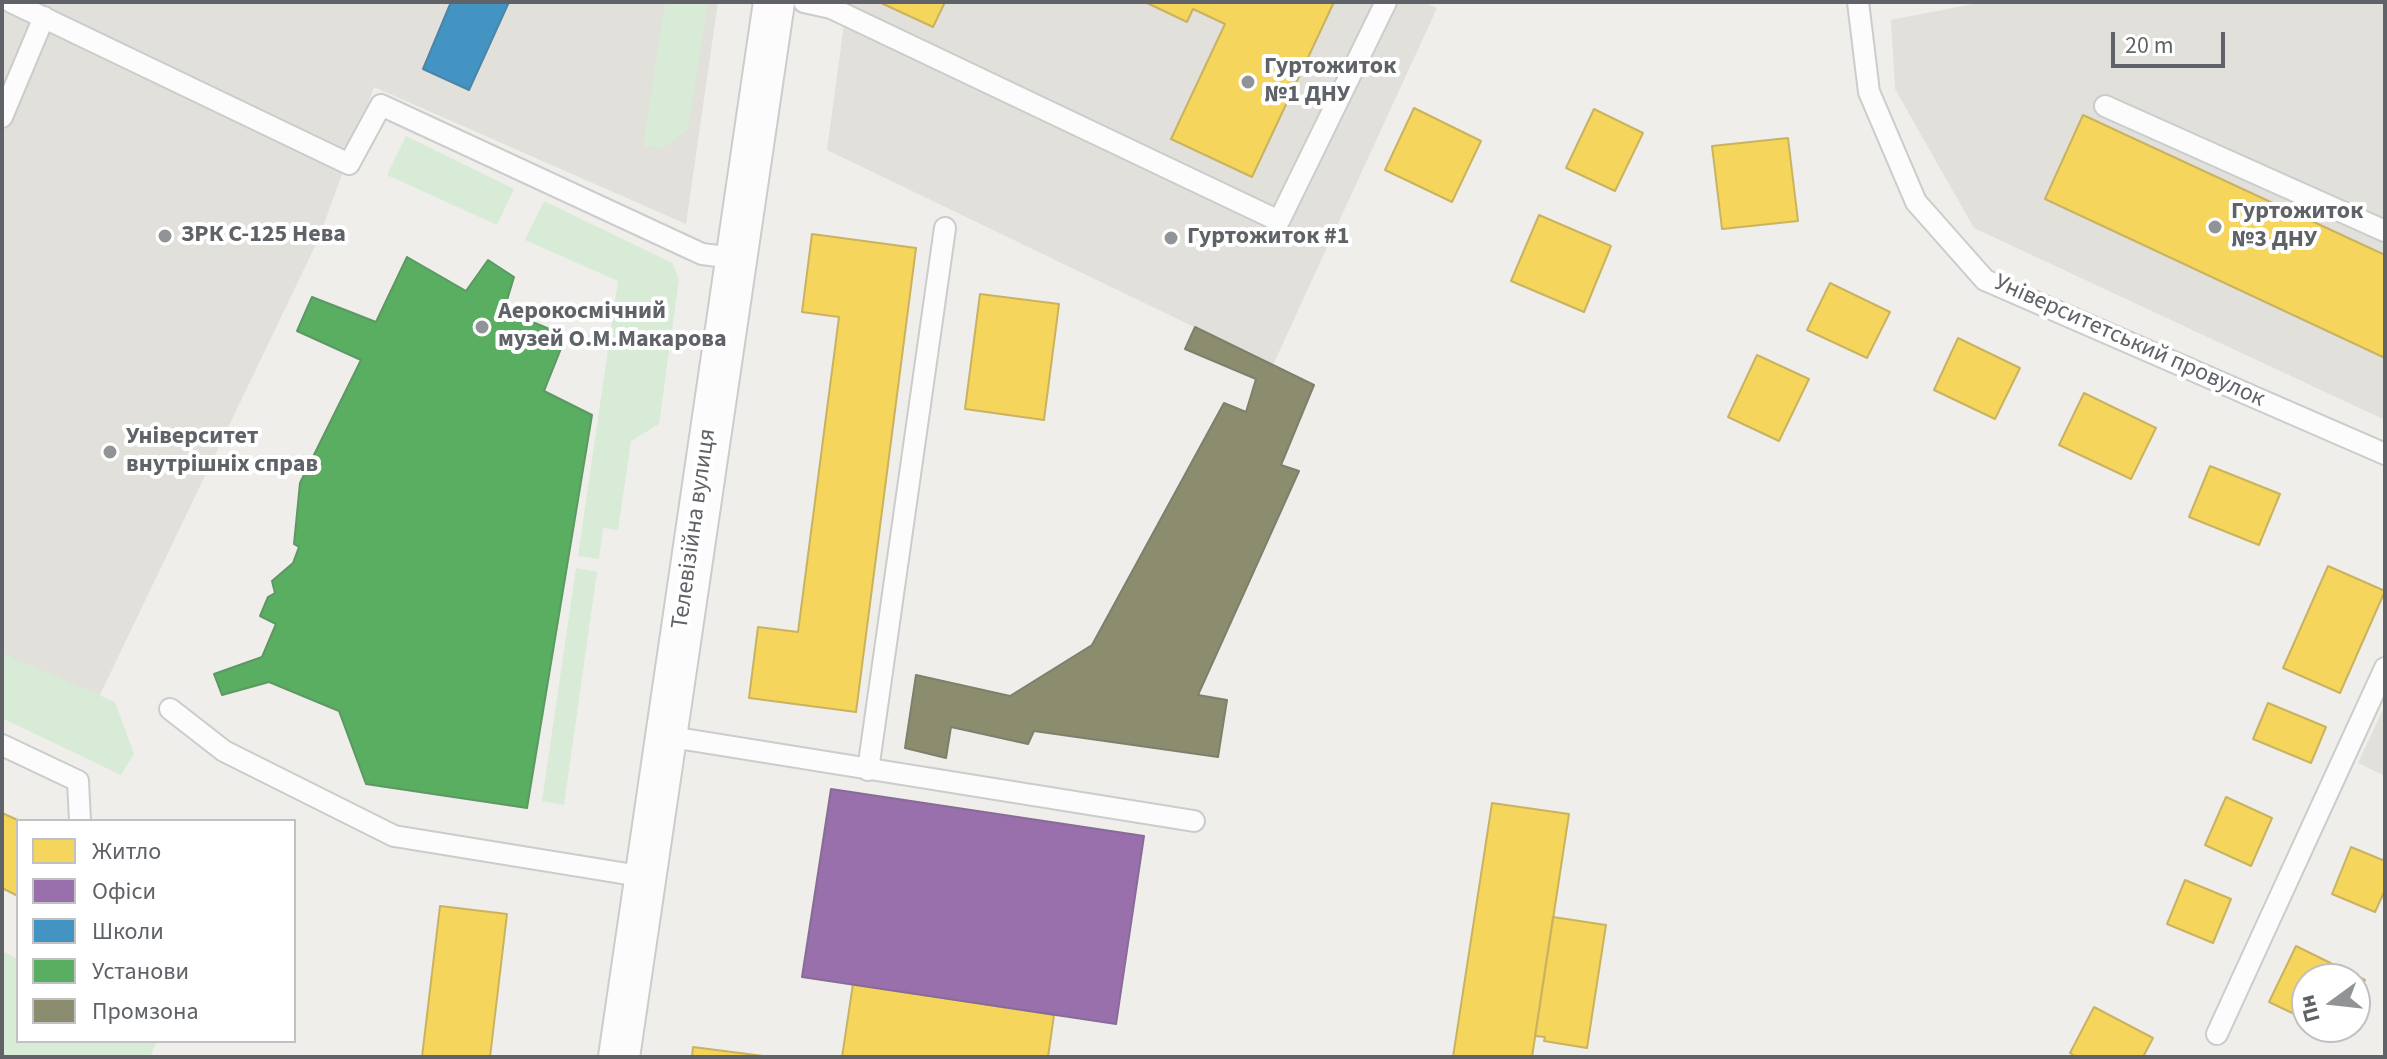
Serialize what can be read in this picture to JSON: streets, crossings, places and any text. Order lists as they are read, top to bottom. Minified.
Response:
{"streets":{"street":["Телевізійна вулиця"],"lane":["Університетський провулок"]},"places":["Гуртожиток №1 ДНУ","Гуртожиток №3 ДНУ","ЗРК С-125 Нева","Гуртожиток #1","Аерокосмічний музей О.М.Макарова","Університет внутрішніх справ"],"legend":["Житло","Офіси","Школи","Установи","Промзона"],"scale_bar":"20 m","north":"left"}
